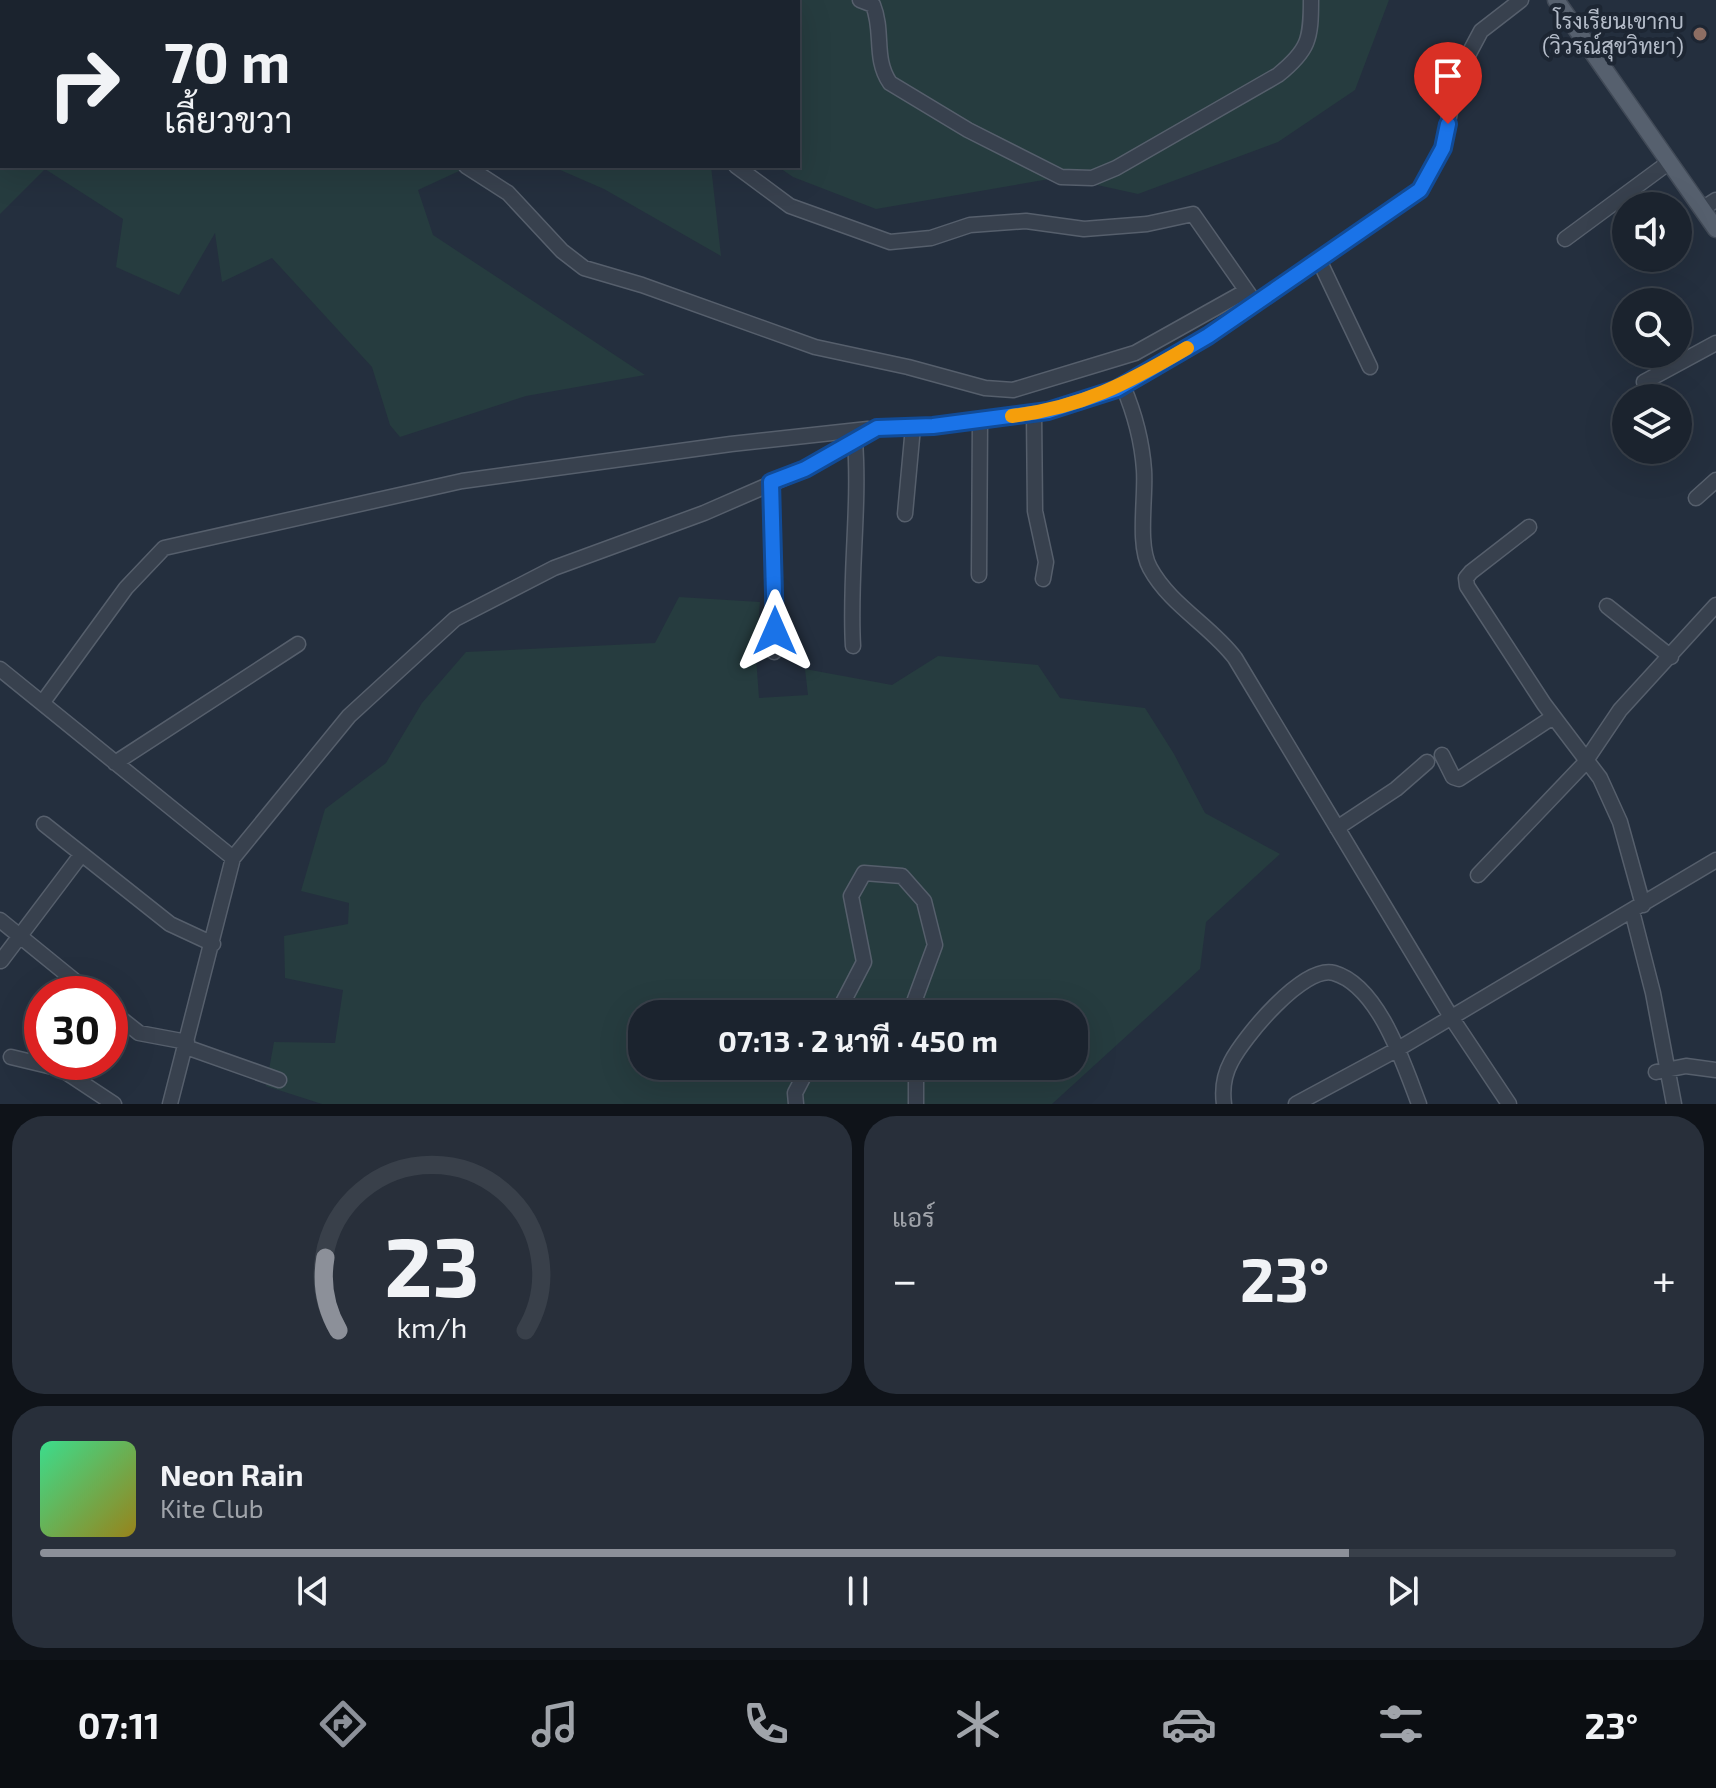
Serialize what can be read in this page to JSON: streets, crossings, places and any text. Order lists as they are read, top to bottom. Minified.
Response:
{"places":["โรงเรียนเขากบ (วิวรณ์สุขวิทยา)"],"page":{"turn":["70 m","เลี้ยวขวา"],"limit":"30","trip":"07:13 · 2 นาที · 450 m","tile":"แอร์","heat":["−","23°","+"],"song":["Neon Rain","Kite Club"],"tabs":["07:11","23°"],"gauge":["23","km/h"]}}
